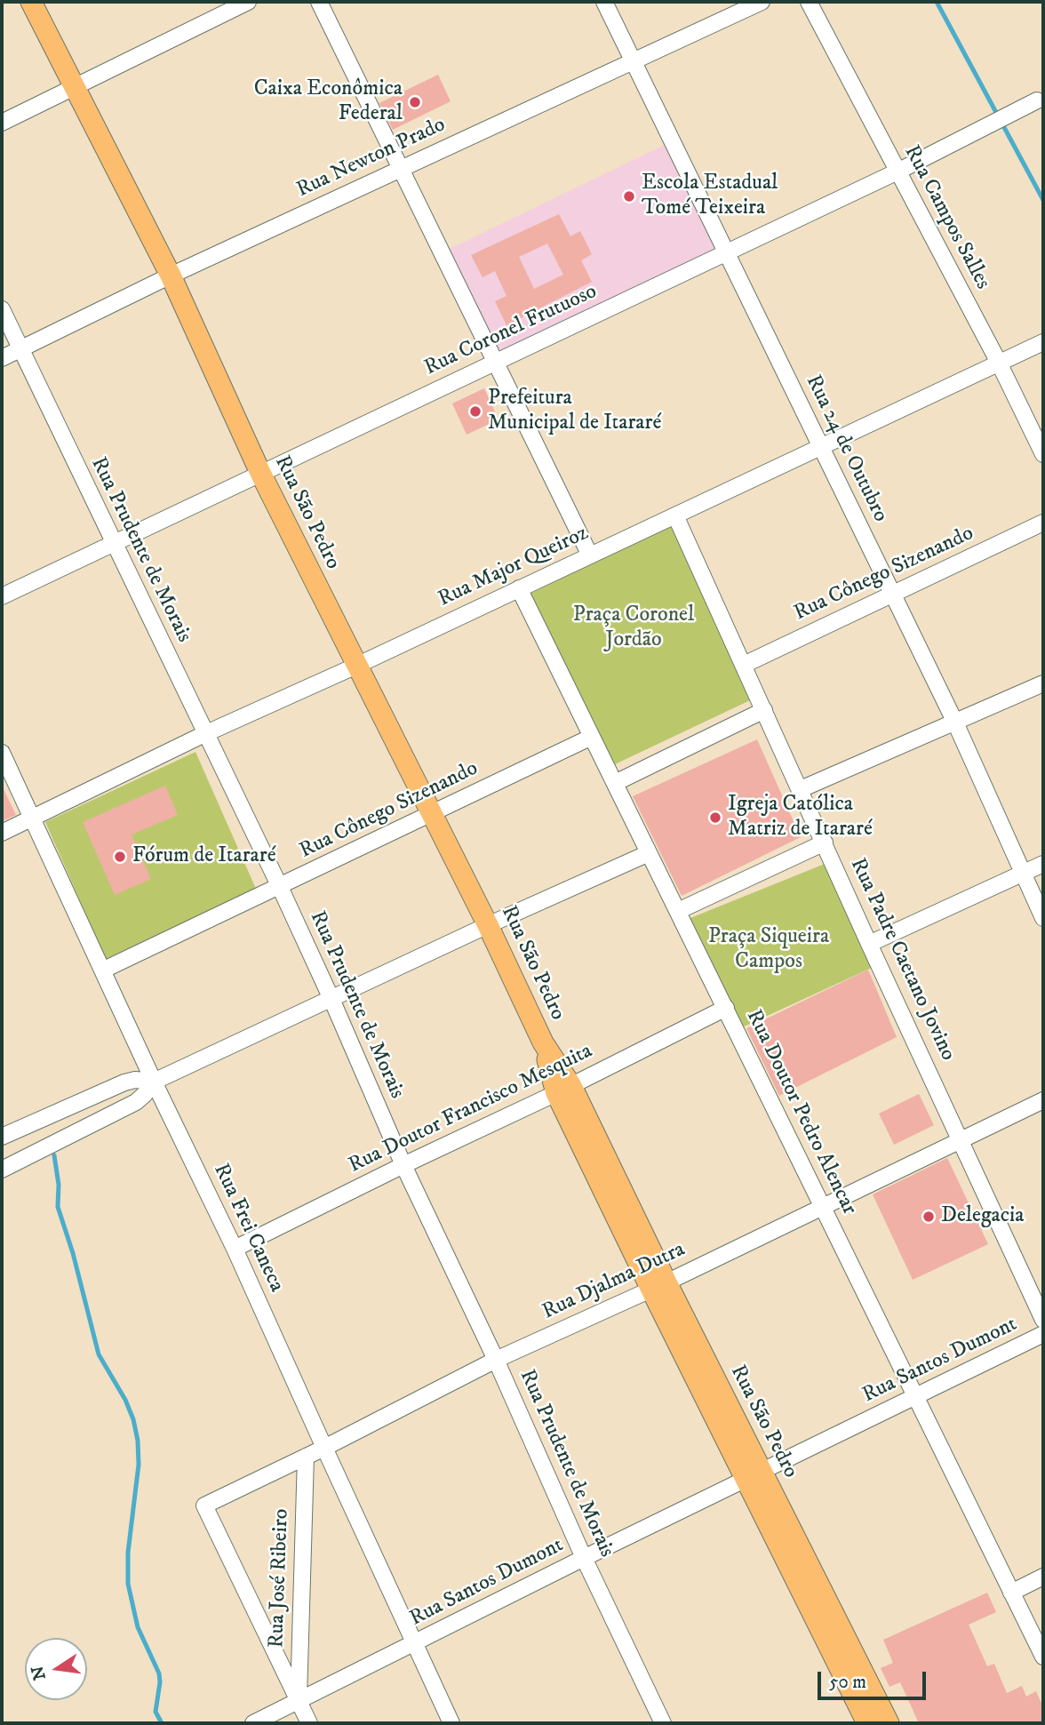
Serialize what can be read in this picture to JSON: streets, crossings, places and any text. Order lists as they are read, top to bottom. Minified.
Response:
{"streets":{"main road":["Rua São Pedro"],"street":["Rua Newton Prado","Rua Campos Salles","Rua Coronel Frutuoso","Rua 24 de Outubro","Rua Prudente de Morais","Rua Major Queiroz","Rua Cônego Sizenando","Rua Padre Caetano Jovino","Rua Doutor Francisco Mesquita","Rua Doutor Pedro Alencar","Rua Frei Caneca","Rua Djalma Dutra","Rua Santos Dumont","Rua José Ribeiro"]},"crossings":[["Rua Newton Prado","Rua 24 de Outubro"],["Rua Newton Prado","Rua São Pedro"],["Rua Newton Prado","Rua Prudente de Morais"],["Rua Campos Salles","Rua Coronel Frutuoso"],["Rua Campos Salles","Rua Major Queiroz"],["Rua Coronel Frutuoso","Rua 24 de Outubro"],["Rua Coronel Frutuoso","Rua São Pedro"],["Rua Coronel Frutuoso","Rua Prudente de Morais"],["Rua 24 de Outubro","Rua Major Queiroz"],["Rua 24 de Outubro","Rua Cônego Sizenando"],["Rua São Pedro","Rua Major Queiroz"],["Rua São Pedro","Rua Cônego Sizenando"],["Rua São Pedro","Rua Doutor Francisco Mesquita"],["Rua São Pedro","Rua Djalma Dutra"],["Rua São Pedro","Rua Santos Dumont"],["Rua Prudente de Morais","Rua Major Queiroz"],["Rua Prudente de Morais","Rua Cônego Sizenando"],["Rua Prudente de Morais","Rua Doutor Francisco Mesquita"],["Rua Prudente de Morais","Rua Djalma Dutra"],["Rua Prudente de Morais","Rua Santos Dumont"],["Rua Major Queiroz","Rua Padre Caetano Jovino"],["Rua Major Queiroz","Rua Doutor Pedro Alencar"],["Rua Major Queiroz","Rua Frei Caneca"],["Rua Cônego Sizenando","Rua Padre Caetano Jovino"],["Rua Cônego Sizenando","Rua Doutor Pedro Alencar"],["Rua Cônego Sizenando","Rua Frei Caneca"],["Rua Padre Caetano Jovino","Rua Djalma Dutra"],["Rua Doutor Francisco Mesquita","Rua Doutor Pedro Alencar"],["Rua Doutor Francisco Mesquita","Rua Frei Caneca"],["Rua Doutor Pedro Alencar","Rua Djalma Dutra"],["Rua Doutor Pedro Alencar","Rua Santos Dumont"],["Rua Frei Caneca","Rua Djalma Dutra"],["Rua Frei Caneca","Rua Santos Dumont"],["Rua Djalma Dutra","Rua Santos Dumont"],["Rua Djalma Dutra","Rua José Ribeiro"],["Rua Santos Dumont","Rua José Ribeiro"]],"parks":["Praça Coronel Jordão","Praça Siqueira Campos"],"places":["Caixa Econômica Federal","Escola Estadual Tomé Teixeira","Prefeitura Municipal de Itararé","Igreja Católica Matriz de Itararé","Fórum de Itararé","Delegacia"],"scale_bar":"50 m","north":"left"}
